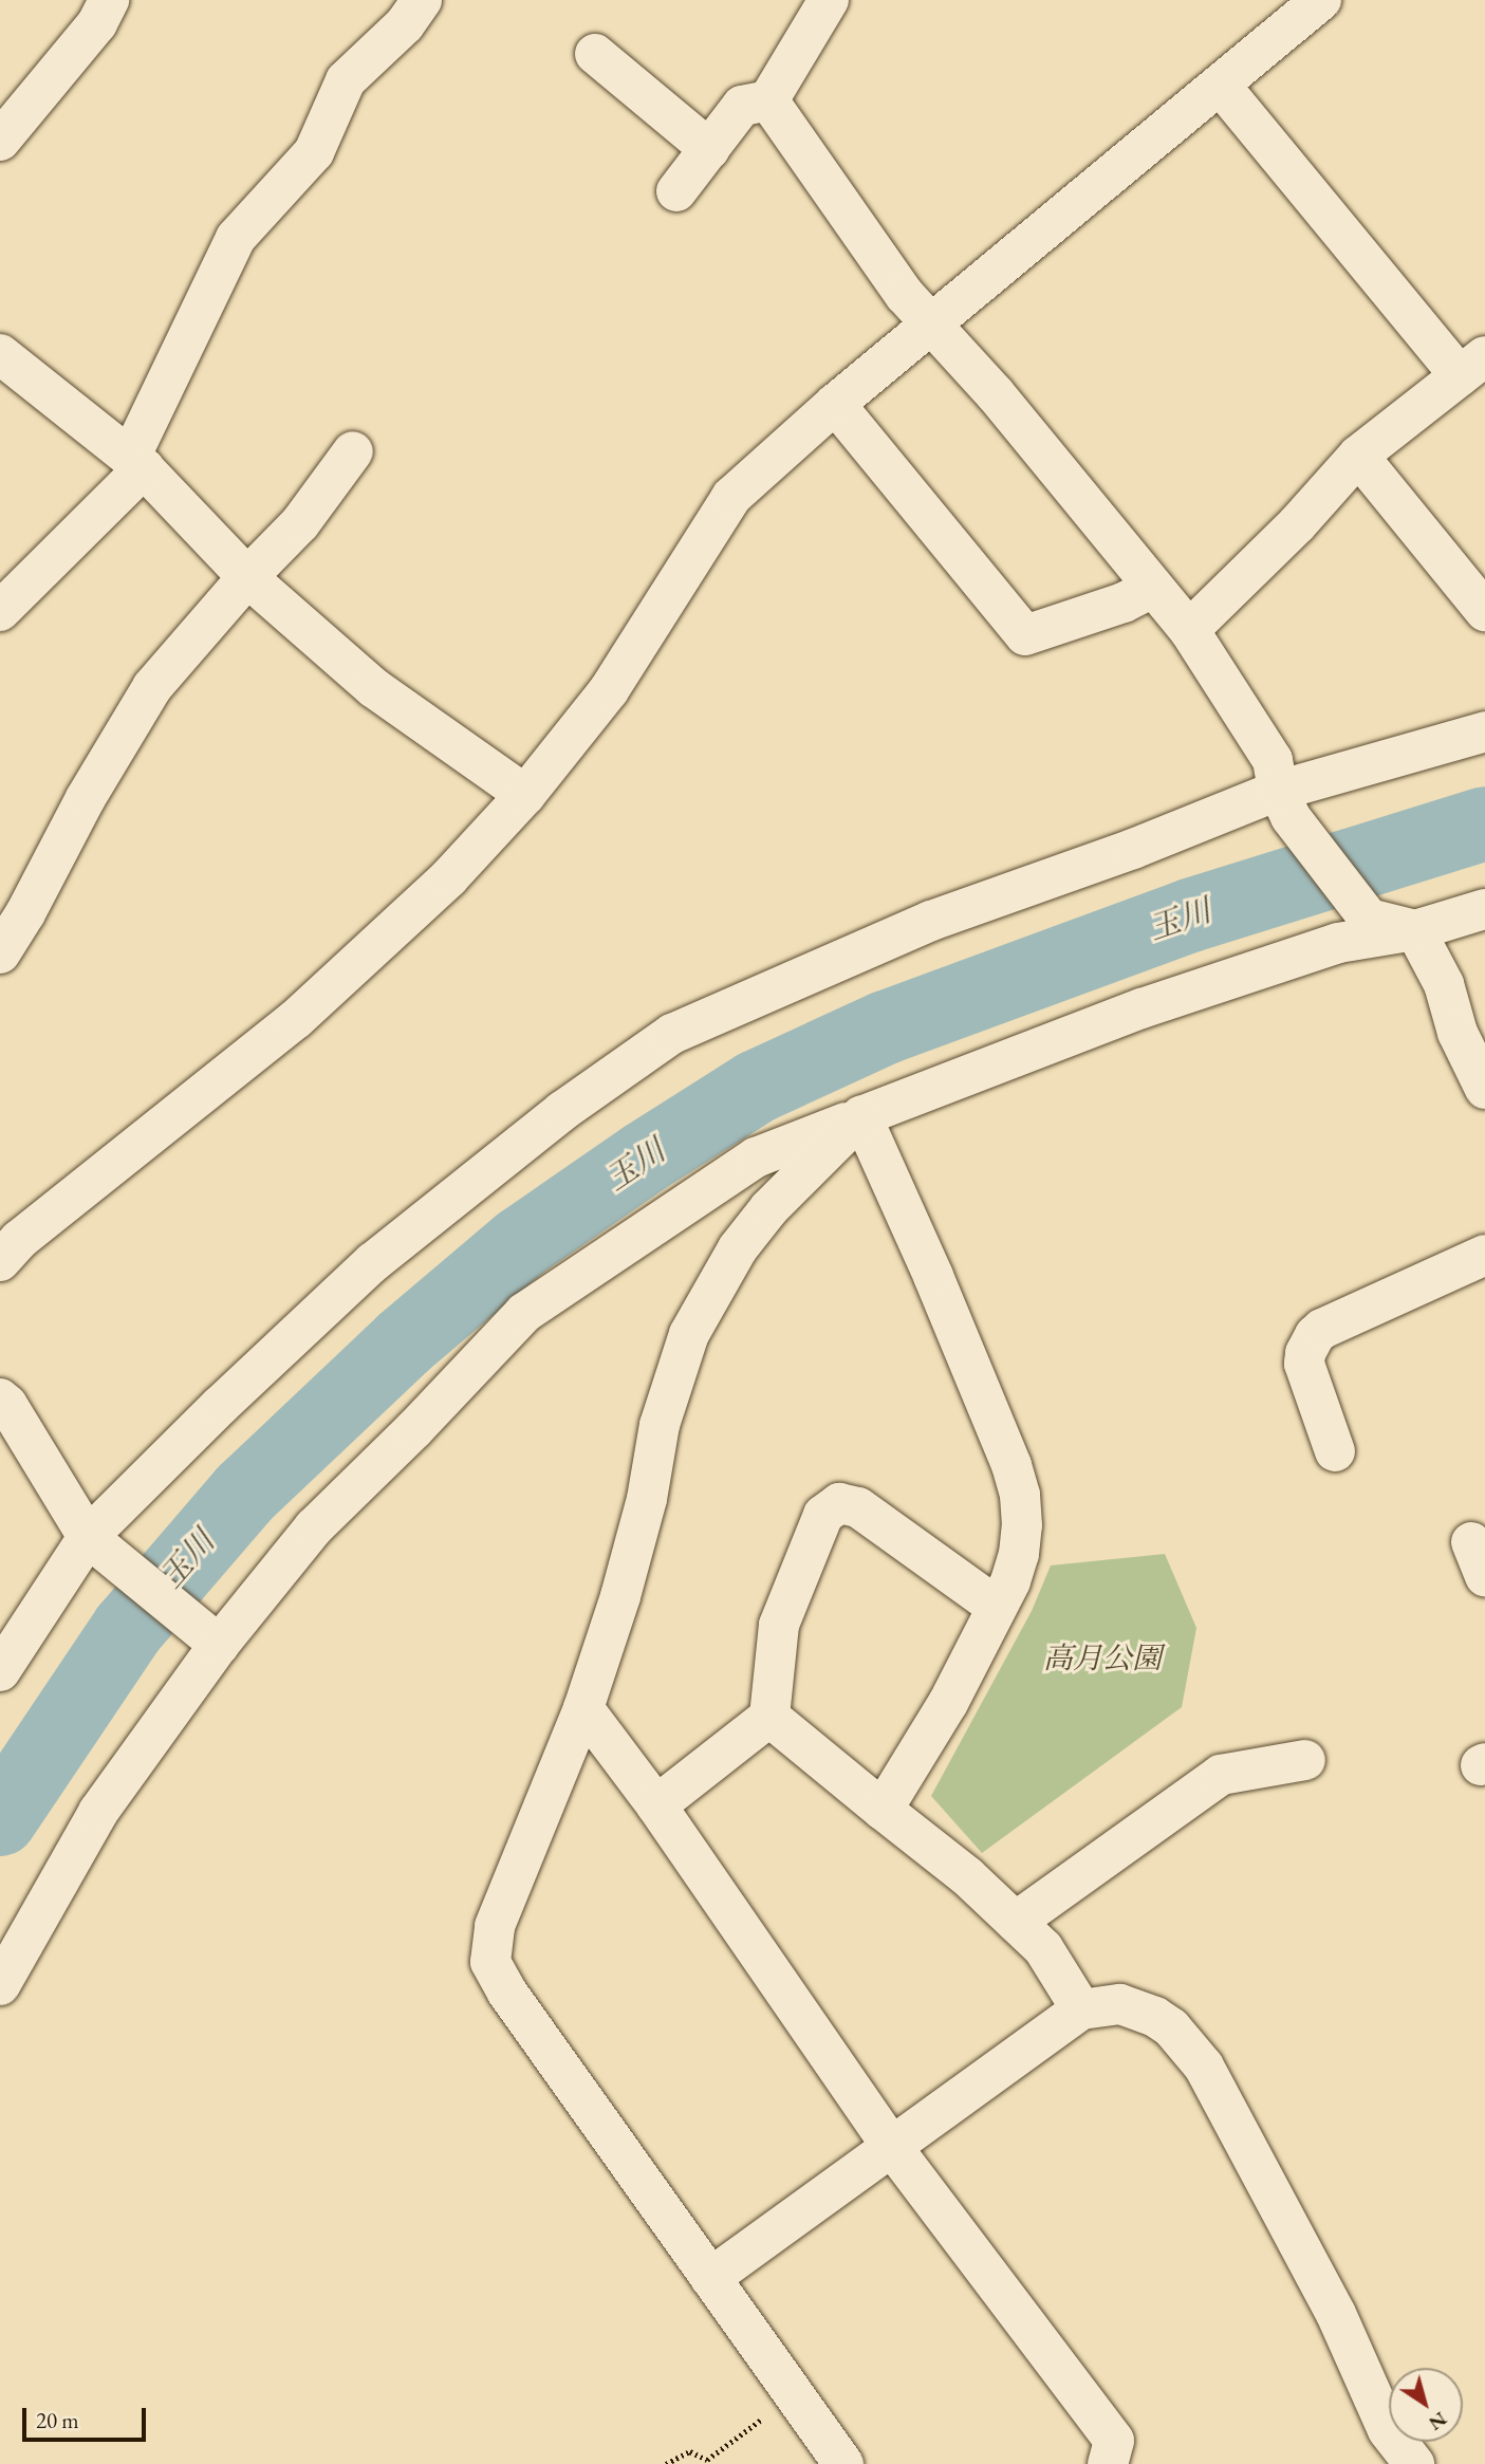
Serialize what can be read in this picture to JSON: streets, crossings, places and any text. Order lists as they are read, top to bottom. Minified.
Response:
{"water":["玉川"],"parks":["高月公園"],"scale_bar":"20 m","north":"bottom right"}
